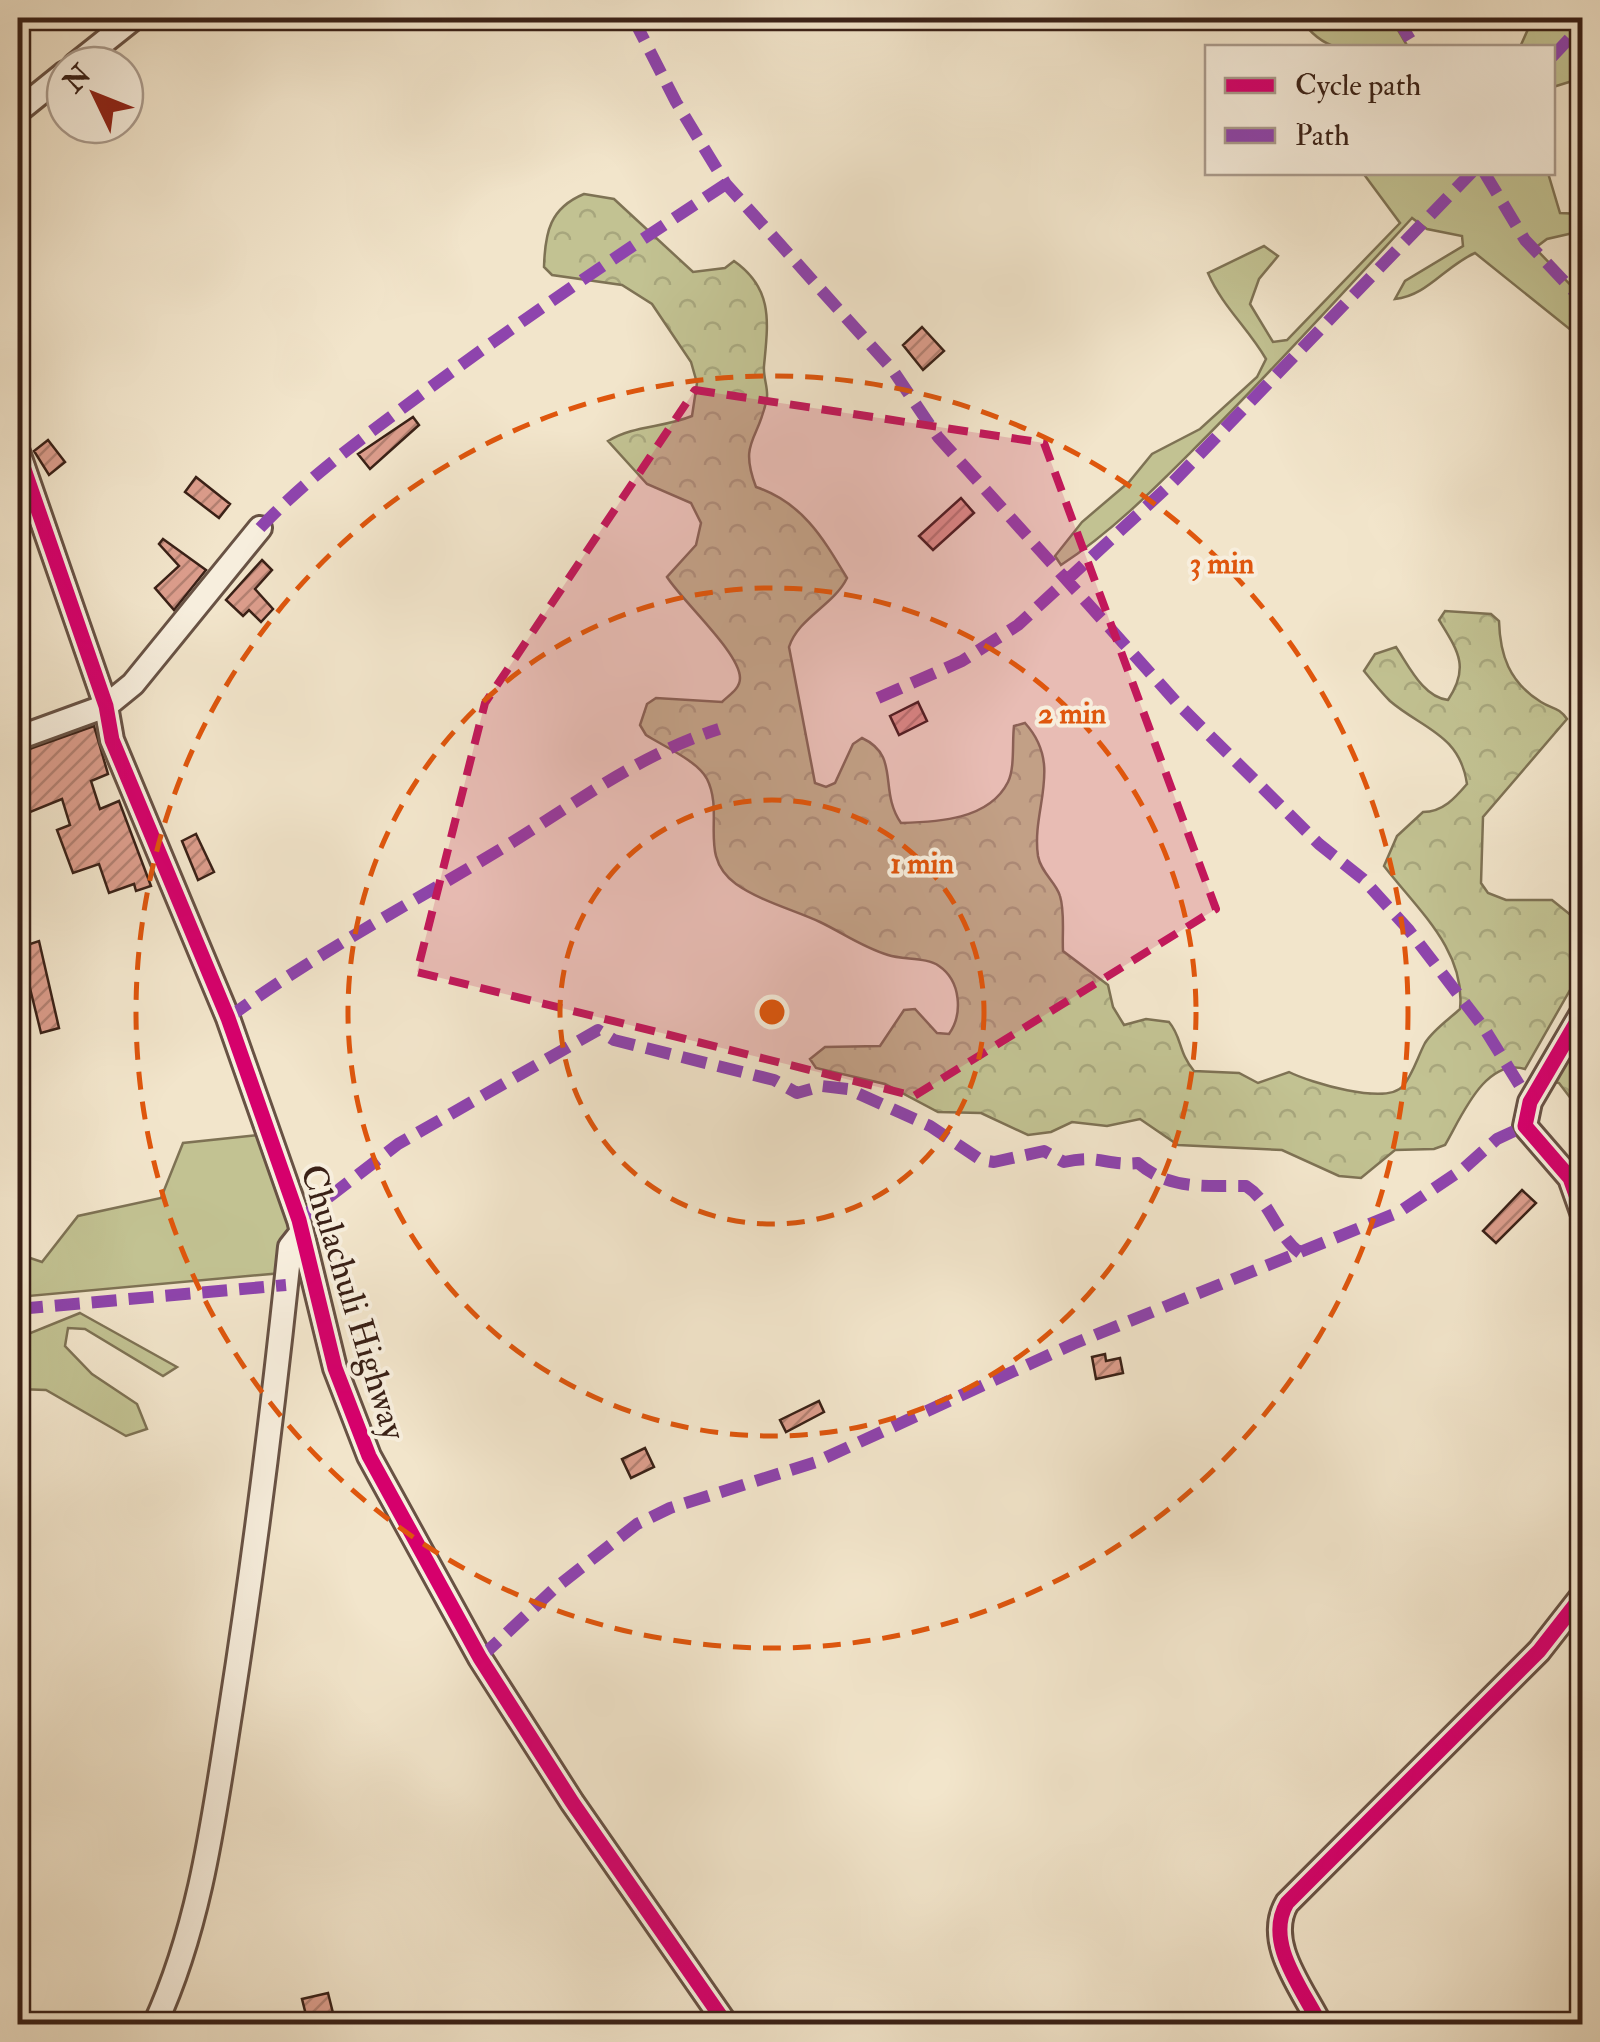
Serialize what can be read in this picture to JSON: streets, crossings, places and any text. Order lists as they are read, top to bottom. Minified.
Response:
{"streets":{"street":["Chulachuli Highway"]},"legend":["Cycle path","Path"],"north":"top left","rings":["3 min","2 min","1 min"]}
